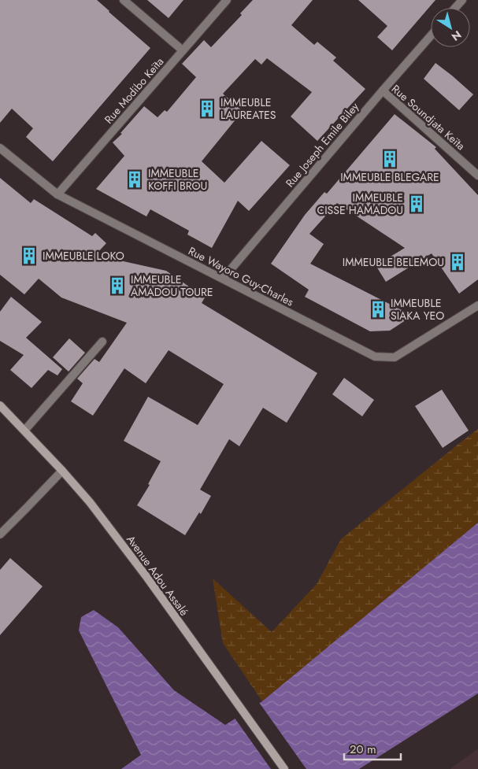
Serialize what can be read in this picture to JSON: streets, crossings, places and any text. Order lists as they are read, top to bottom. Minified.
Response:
{"streets":{"street":["Rue Modibo Keïta","Rue Soundjata Keïta","Rue Joseph Emile Biley","Rue Wayoro Guy-Charles","Avenue Adou Assalé"]},"crossings":[["Rue Modibo Keïta","Rue Wayoro Guy-Charles"],["Rue Soundjata Keïta","Rue Joseph Emile Biley"],["Rue Joseph Emile Biley","Rue Wayoro Guy-Charles"]],"places":{"building":["IMMEUBLE LAUREATES","IMMEUBLE BLEGARE","IMMEUBLE KOFFI BROU","IMMEUBLE CISSE HAMADOU","IMMEUBLE LOKO","IMMEUBLE BELEMOU","IMMEUBLE AMADOU TOURE","IMMEUBLE SIAKA YEO"]},"scale_bar":"20 m","north":"bottom right"}
